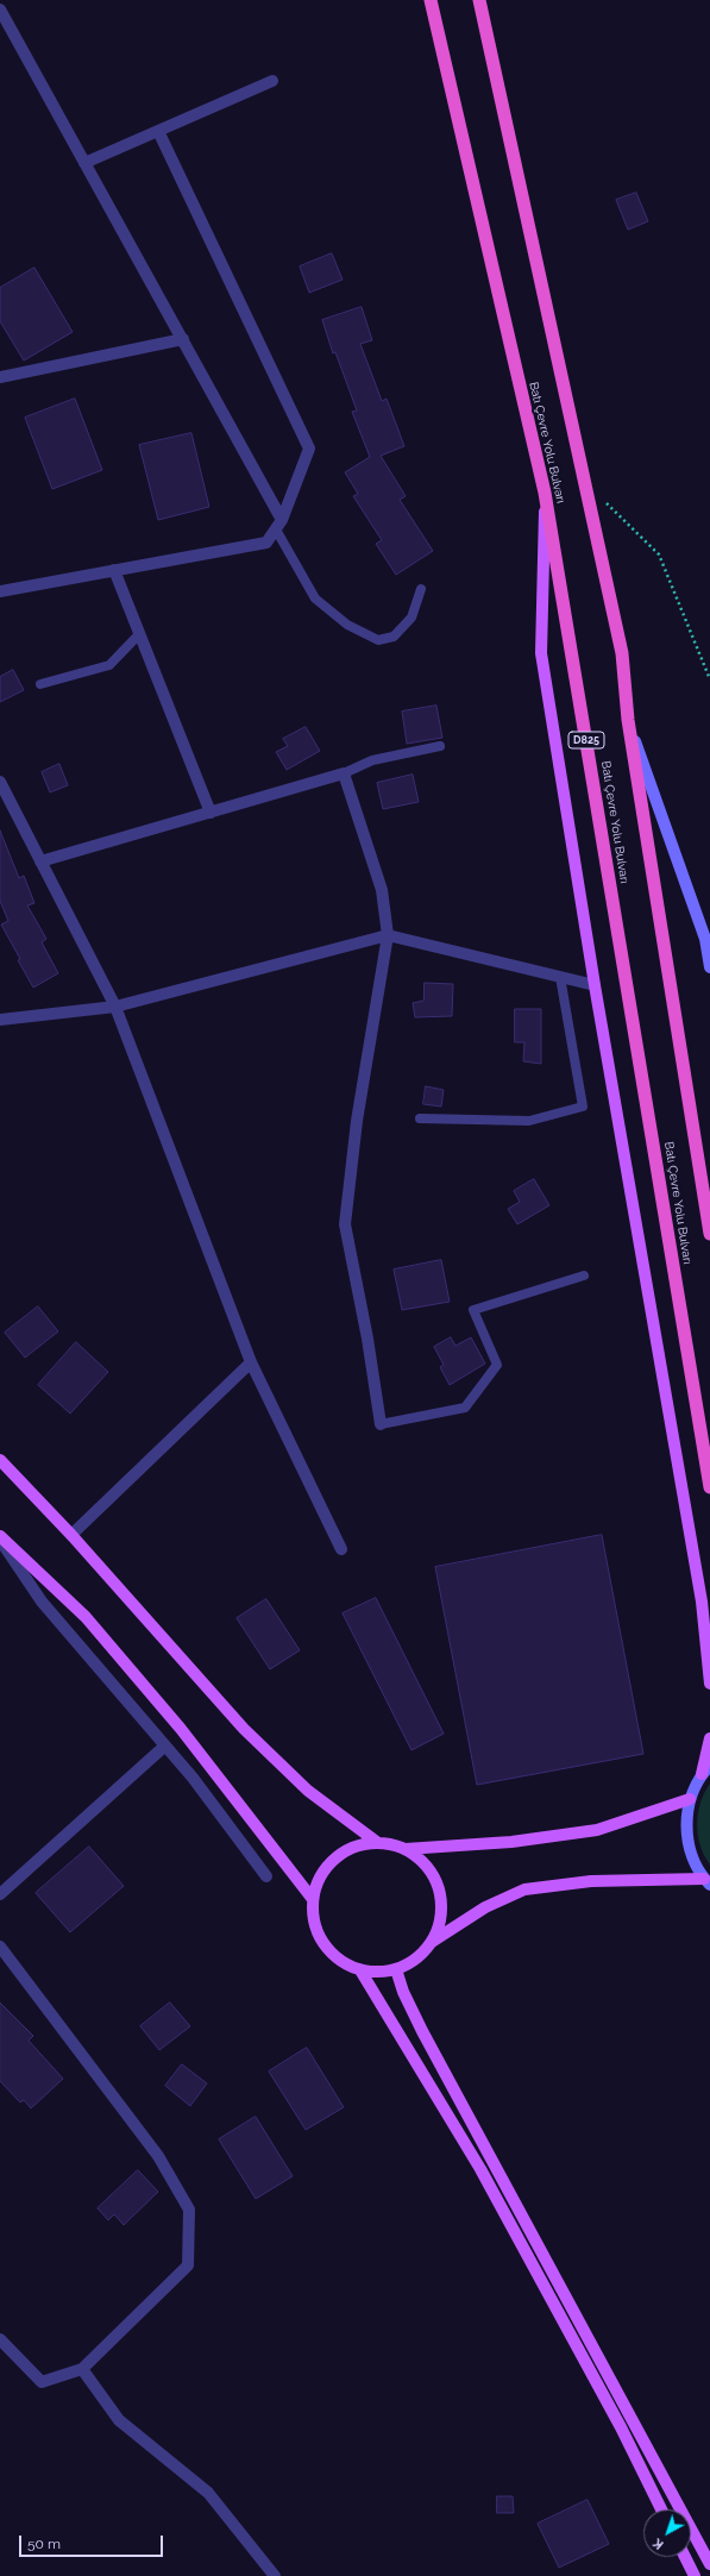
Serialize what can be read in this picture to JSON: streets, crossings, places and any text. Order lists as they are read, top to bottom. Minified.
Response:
{"streets":{"highway":["Batı Çevre Yolu Bulvarı","D825"]},"scale_bar":"50 m","north":"bottom left"}
